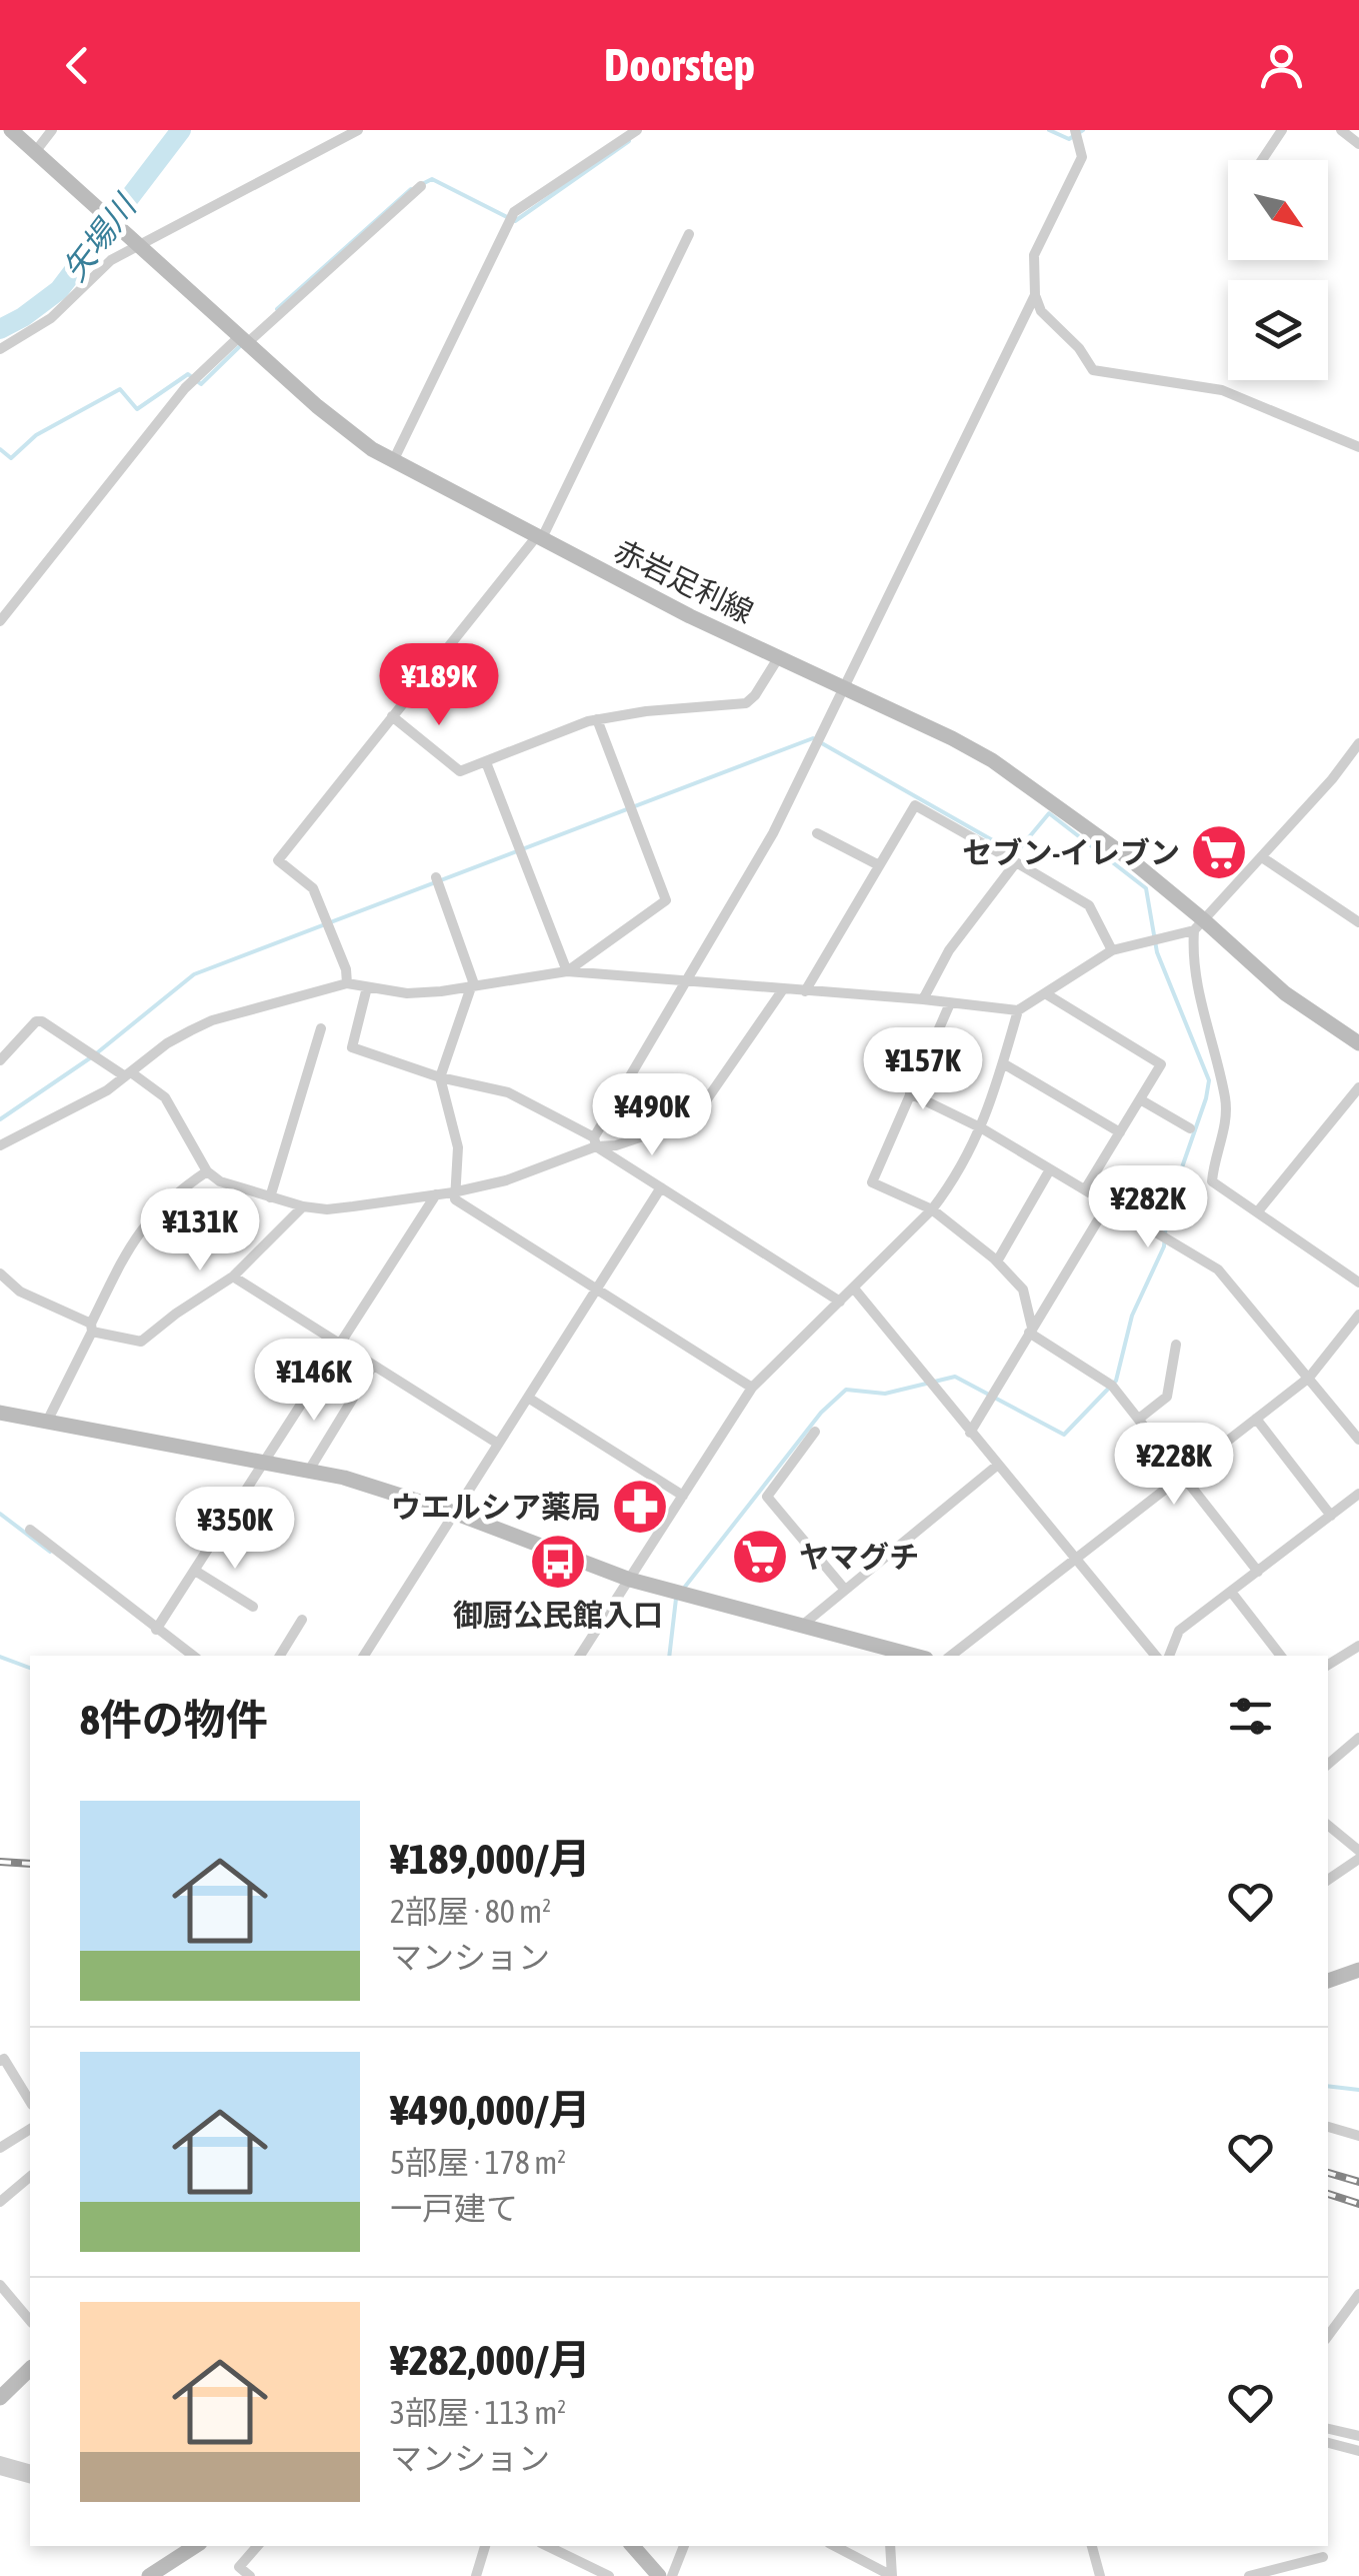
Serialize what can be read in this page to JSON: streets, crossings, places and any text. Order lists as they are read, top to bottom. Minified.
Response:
{"streets":{"main road":["赤岩足利線"]},"water":["矢場川"],"places":{"supermarket":["セブン-イレブン","ヤマグチ"],"pharmacy":["ウエルシア薬局"],"bus stop":["御厨公民館入口"]},"north":"bottom right","page":{"header":"Doorstep","price":["¥189K","¥157K","¥490K","¥282K","¥131K","¥146K","¥228K","¥350K"],"heading":"8件の物件","list":[{"name":"¥189,000/月","note":"2部屋 · 80 m² · マンション"},{"name":"¥490,000/月","note":"5部屋 · 178 m² · 一戸建て"},{"name":"¥282,000/月","note":"3部屋 · 113 m² · マンション"}]}}
